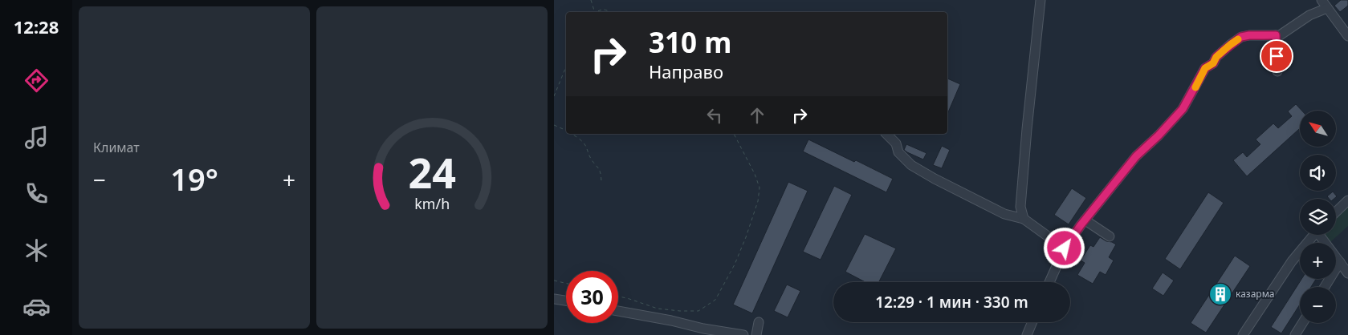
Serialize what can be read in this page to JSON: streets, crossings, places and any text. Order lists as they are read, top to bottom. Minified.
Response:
{"places":{"building":["казарма"]},"north":"top left","page":{"tabs":"12:28","tile":"Климат","turn":["310 m","Направо"],"map_buttons":["+","−"],"heat":["−","19°","+"],"limit":"30","trip":"12:29 · 1 мин · 330 m","gauge":["24","km/h"]}}
